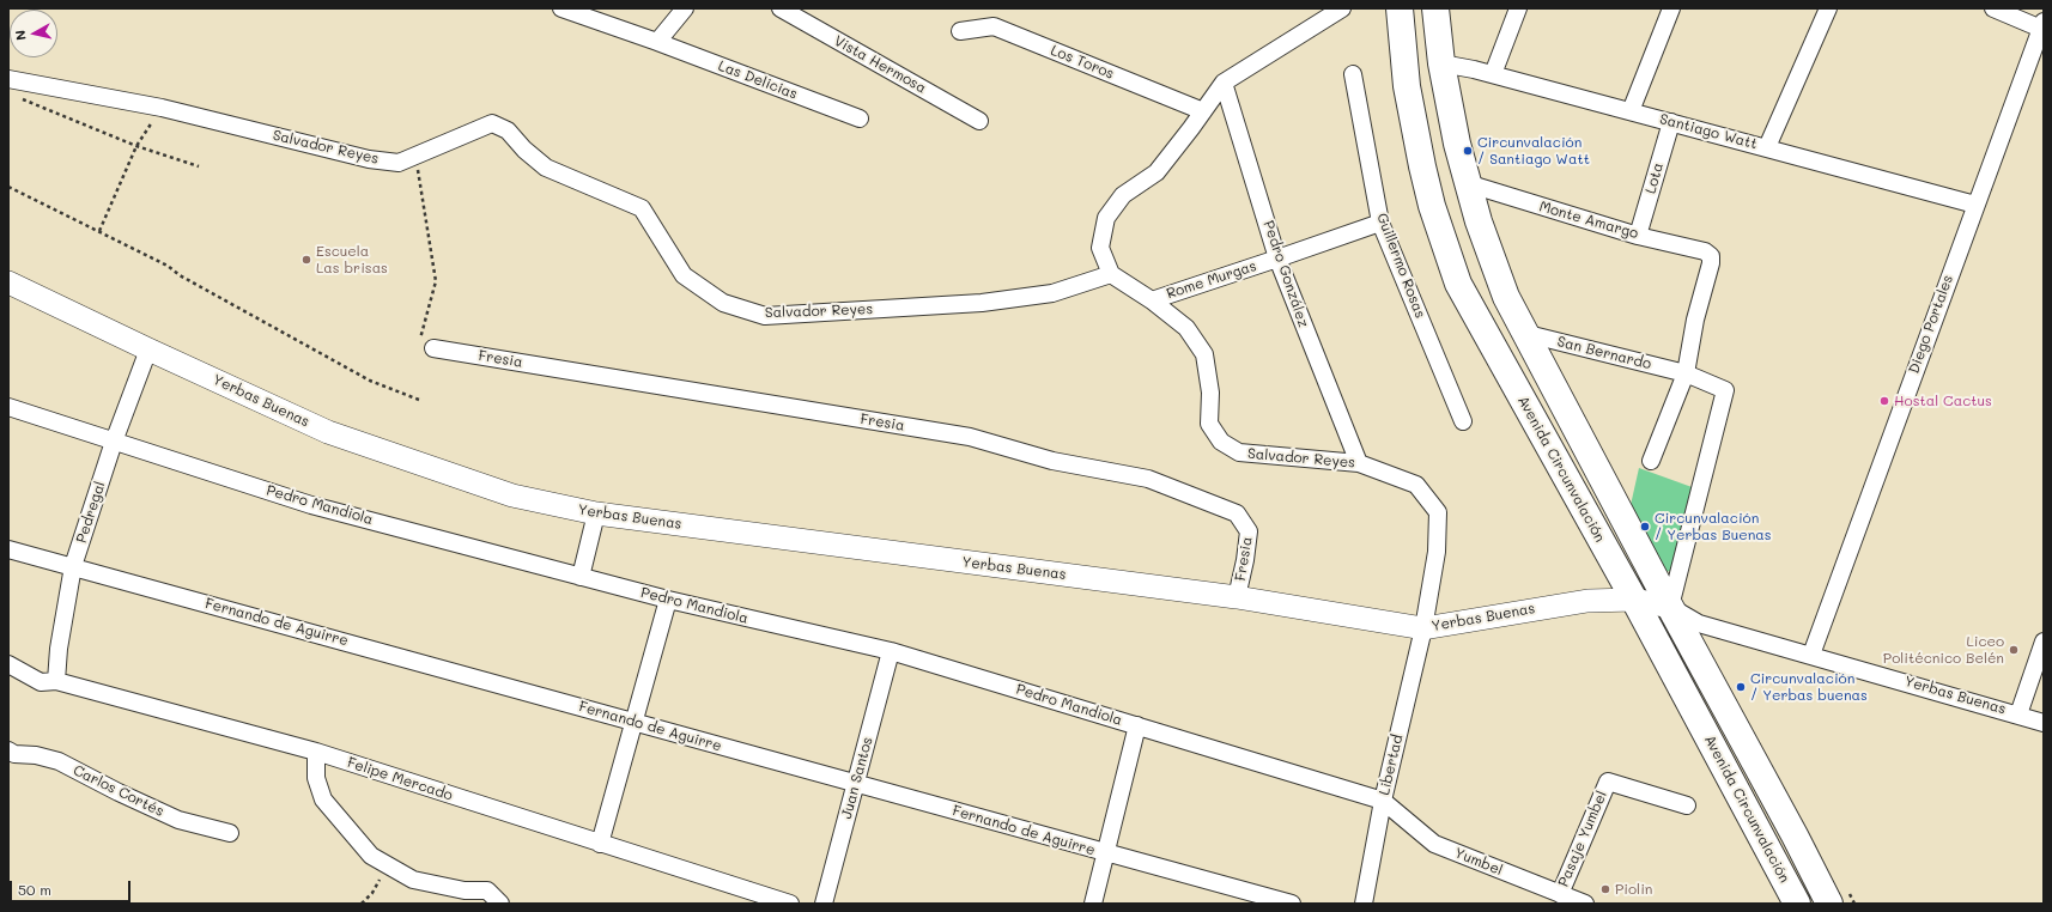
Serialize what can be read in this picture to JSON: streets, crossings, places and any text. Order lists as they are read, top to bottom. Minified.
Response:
{"streets":{"main road":["Avenida Circunvalación"],"street":["Los Toros","Vista Hermosa","Las Delicias","Santiago Watt","Salvador Reyes","Lota","Monte Amargo","Guillermo Rosas","Pedro González","Rome Murgas","Diego Portales","San Bernardo","Fresia","Yerbas Buenas","Pedro Mandiola","Pedregal","Fernando de Aguirre","Libertad","Juan Santos","Felipe Mercado","Carlos Cortés","Pasaje Yumbel","Yumbel"]},"crossings":[["Santiago Watt","Lota"],["Santiago Watt","Diego Portales"],["Santiago Watt","Avenida Circunvalación"],["Salvador Reyes","Pedro González"],["Salvador Reyes","Rome Murgas"],["Salvador Reyes","Yerbas Buenas"],["Salvador Reyes","Libertad"],["Lota","Monte Amargo"],["Monte Amargo","San Bernardo"],["Monte Amargo","Avenida Circunvalación"],["Guillermo Rosas","Rome Murgas"],["Pedro González","Rome Murgas"],["Diego Portales","Yerbas Buenas"],["San Bernardo","Yerbas Buenas"],["San Bernardo","Avenida Circunvalación"],["Fresia","Yerbas Buenas"],["Yerbas Buenas","Avenida Circunvalación"],["Yerbas Buenas","Pedregal"],["Yerbas Buenas","Libertad"],["Pedro Mandiola","Pedregal"],["Pedro Mandiola","Libertad"],["Pedro Mandiola","Juan Santos"],["Pedro Mandiola","Yumbel"],["Pedregal","Fernando de Aguirre"],["Pedregal","Felipe Mercado"],["Fernando de Aguirre","Juan Santos"],["Libertad","Yumbel"],["Pasaje Yumbel","Yumbel"]],"places":["Circunvalación / Santiago Watt","Escuela Las brisas","Hostal Cactus","Circunvalación / Yerbas Buenas","Liceo Politécnico Belén","Circunvalación / Yerbas buenas","Piolin"],"scale_bar":"50 m","north":"left"}
